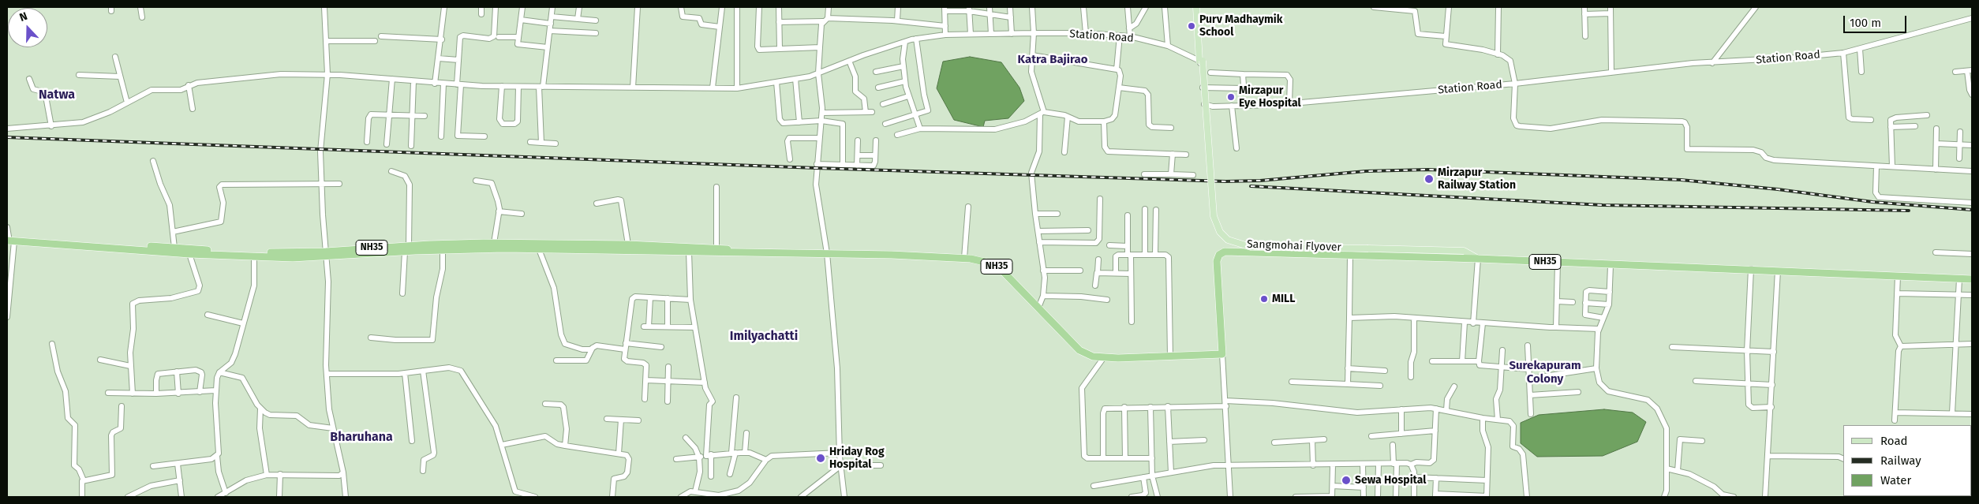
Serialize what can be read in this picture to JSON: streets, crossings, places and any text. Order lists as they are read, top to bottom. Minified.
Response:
{"streets":{"highway":["NH35"],"main road":["Sangmohai Flyover"],"street":["Station Road"]},"crossings":[["Station Road","Sangmohai Flyover"],["Sangmohai Flyover","NH35"]],"districts":["Katra Bajirao","Natwa","Imilyachatti","Surekapuram Colony","Bharuhana"],"places":["Purv Madhaymik School","Mirzapur Eye Hospital","Mirzapur Railway Station","MILL","Hriday Rog Hospital","Sewa Hospital"],"legend":["Road","Railway","Water"],"scale_bar":"100 m","north":"top"}
